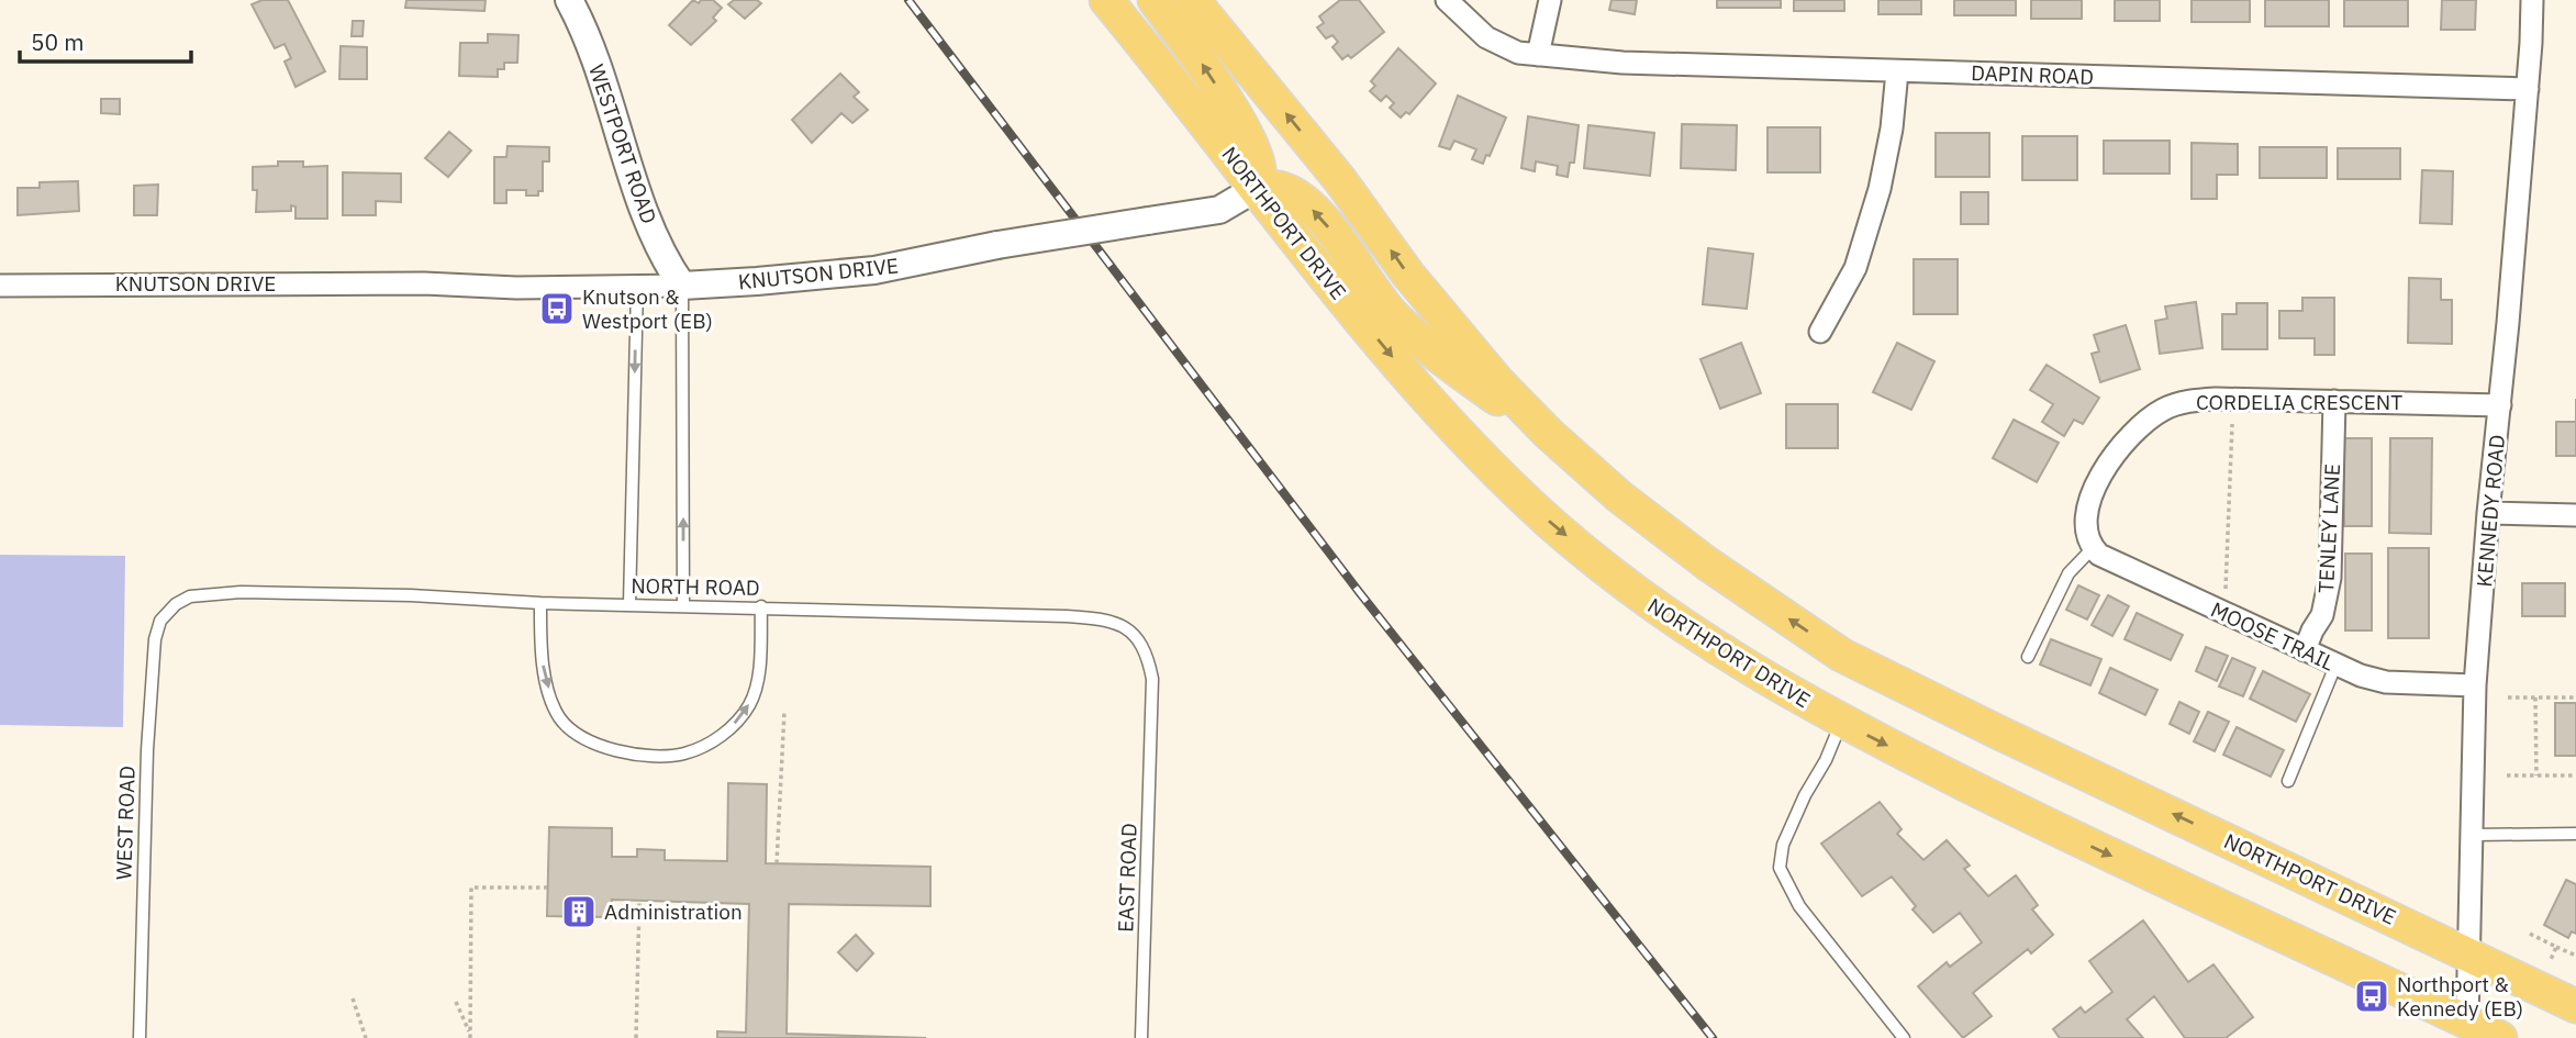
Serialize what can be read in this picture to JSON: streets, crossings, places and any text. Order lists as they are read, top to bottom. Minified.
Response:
{"streets":{"main road":["NORTHPORT DRIVE"],"street":["DAPIN ROAD","WESTPORT ROAD","KNUTSON DRIVE","CORDELIA CRESCENT","KENNEDY ROAD","TENLEY LANE","MOOSE TRAIL"],"lane":["NORTH ROAD","WEST ROAD","EAST ROAD"]},"crossings":[["DAPIN ROAD","KENNEDY ROAD"],["WESTPORT ROAD","KNUTSON DRIVE"],["NORTHPORT DRIVE","KNUTSON DRIVE"],["NORTHPORT DRIVE","KENNEDY ROAD"],["CORDELIA CRESCENT","KENNEDY ROAD"],["CORDELIA CRESCENT","TENLEY LANE"],["CORDELIA CRESCENT","MOOSE TRAIL"],["KENNEDY ROAD","MOOSE TRAIL"],["TENLEY LANE","MOOSE TRAIL"],["NORTH ROAD","WEST ROAD"],["NORTH ROAD","EAST ROAD"]],"places":{"bus stop":["Knutson & Westport (EB)","Northport & Kennedy (EB)"],"building":["Administration"]},"scale_bar":"50 m"}
